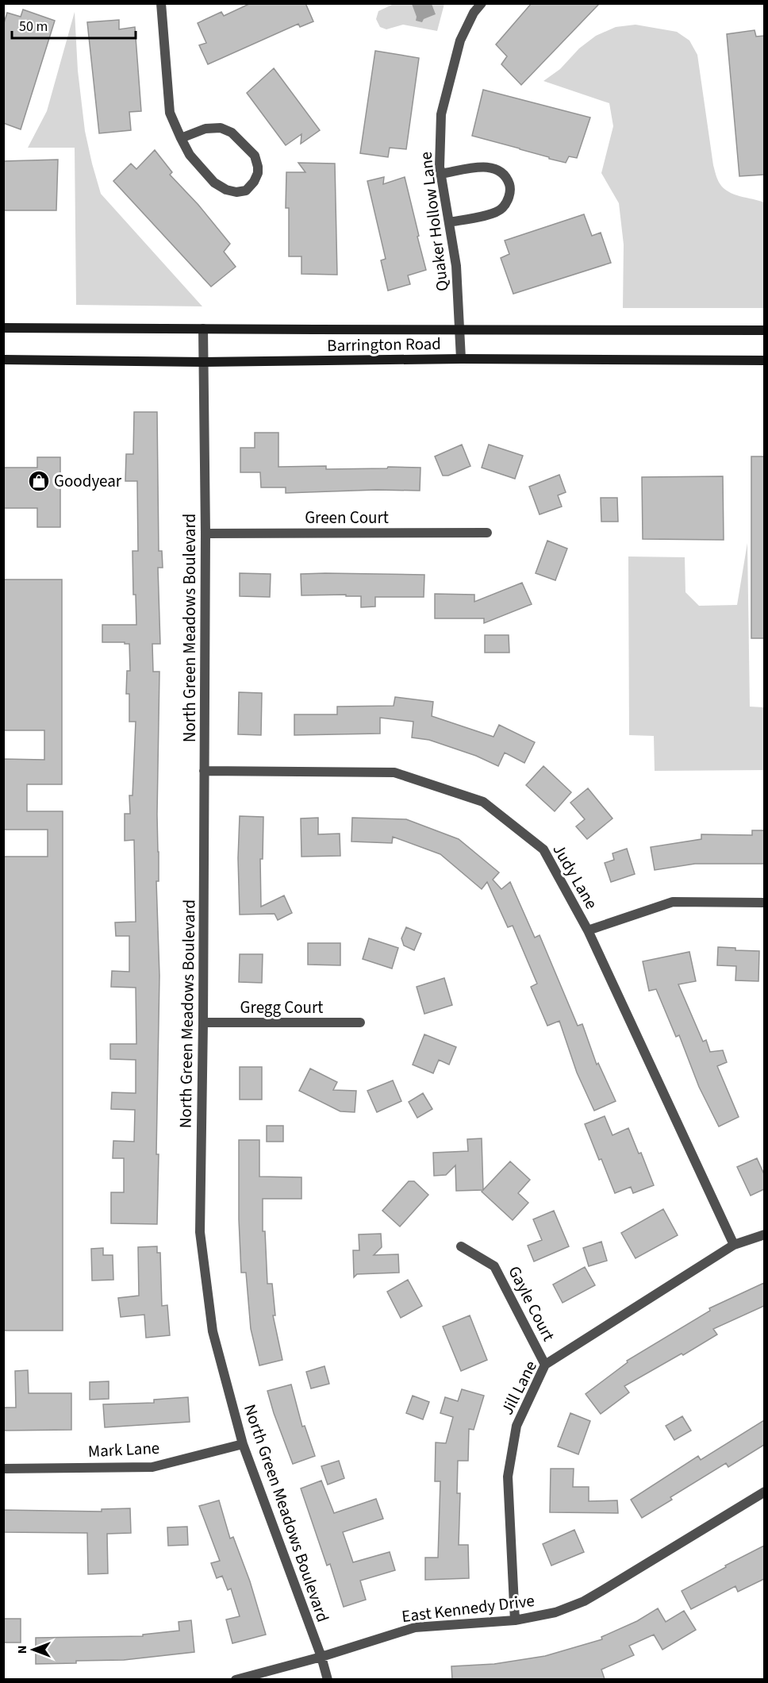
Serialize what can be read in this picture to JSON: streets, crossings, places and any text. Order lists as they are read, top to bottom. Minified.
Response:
{"streets":{"main road":["Barrington Road"],"street":["Quaker Hollow Lane","Green Court","North Green Meadows Boulevard","Judy Lane","Gregg Court","Gayle Court","Jill Lane","Mark Lane","East Kennedy Drive"]},"crossings":[["Quaker Hollow Lane","Barrington Road"],["Barrington Road","North Green Meadows Boulevard"],["Green Court","North Green Meadows Boulevard"],["North Green Meadows Boulevard","Judy Lane"],["North Green Meadows Boulevard","Gregg Court"],["North Green Meadows Boulevard","Mark Lane"],["North Green Meadows Boulevard","East Kennedy Drive"],["Judy Lane","Jill Lane"],["Gayle Court","Jill Lane"],["Jill Lane","East Kennedy Drive"]],"places":{"shop":["Goodyear"]},"scale_bar":"50 m","north":"left"}
